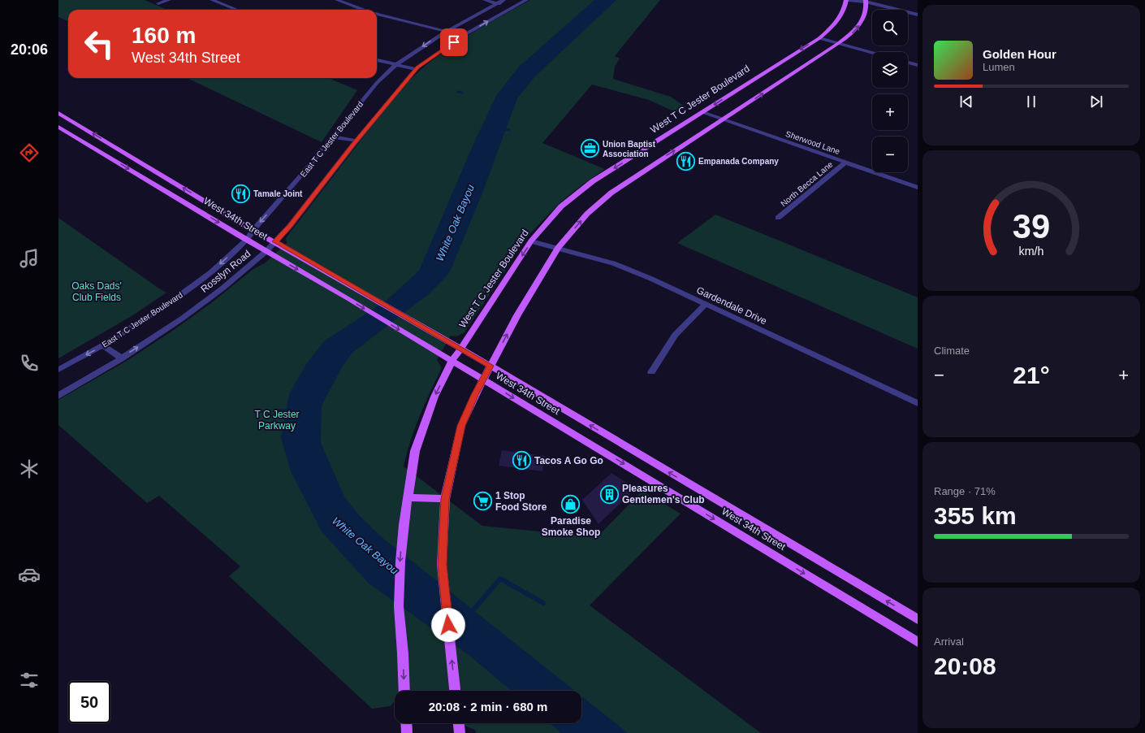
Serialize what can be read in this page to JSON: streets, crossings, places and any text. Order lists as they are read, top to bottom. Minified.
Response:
{"streets":{"main road":["West T C Jester Boulevard","West 34th Street"],"street":["East T C Jester Boulevard","Sherwood Lane","North Becca Lane","Rosslyn Road","Gardendale Drive"]},"crossings":[["West T C Jester Boulevard","Sherwood Lane"],["West T C Jester Boulevard","West 34th Street"],["West T C Jester Boulevard","Gardendale Drive"],["East T C Jester Boulevard","West 34th Street"],["Sherwood Lane","North Becca Lane"],["West 34th Street","Rosslyn Road"]],"one_way":["Rosslyn Road"],"water":["White Oak Bayou"],"parks":["Oaks Dads' Club Fields","T C Jester Parkway"],"places":{"office":["Union Baptist Association"],"restaurant":["Empanada Company","Tamale Joint","Tacos A Go Go"],"building":["Pleasures Gentlemen's Club"],"supermarket":["1 Stop Food Store"],"shop":["Paradise Smoke Shop"]},"page":{"tabs":"20:06","map_buttons":["+","−"],"turn":["160 m","West 34th Street"],"song":["Golden Hour","Lumen"],"tile":["Climate",["Range · 71%","355 km"],["Arrival","20:08"]],"heat":["−","21°","+"],"limit":"50","trip":"20:08 · 2 min · 680 m","gauge":["39","km/h"]}}
